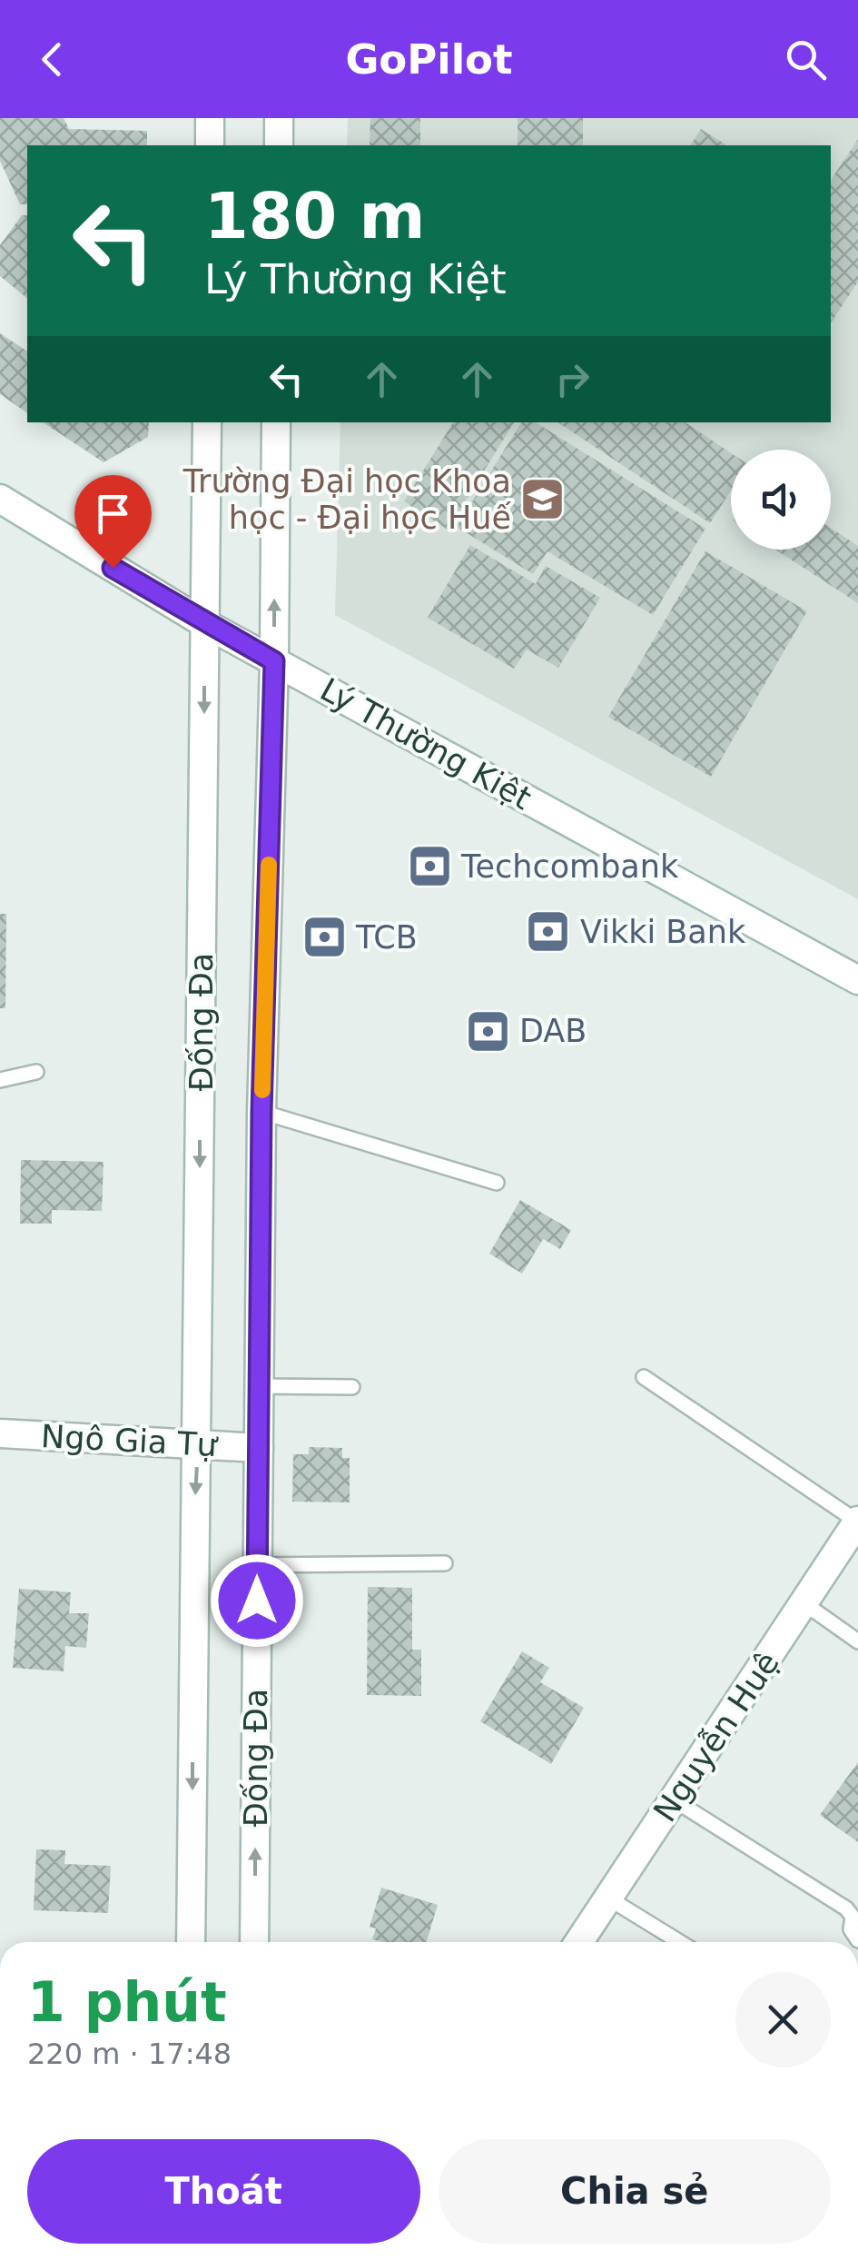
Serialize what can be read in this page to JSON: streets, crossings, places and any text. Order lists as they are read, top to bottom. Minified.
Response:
{"streets":{"street":["Lý Thường Kiệt","Đống Đa","Ngô Gia Tự","Nguyễn Huệ"]},"crossings":[["Lý Thường Kiệt","Đống Đa"],["Đống Đa","Ngô Gia Tự"]],"places":{"school or university":["Trường Đại học Khoa học - Đại học Huế"],"bank":["Techcombank","Vikki Bank","TCB","DAB"]},"page":{"header":"GoPilot","turn":["180 m","Lý Thường Kiệt"],"heading":["1 phút","220 m · 17:48"],"buttons":["Thoát","Chia sẻ"]}}
